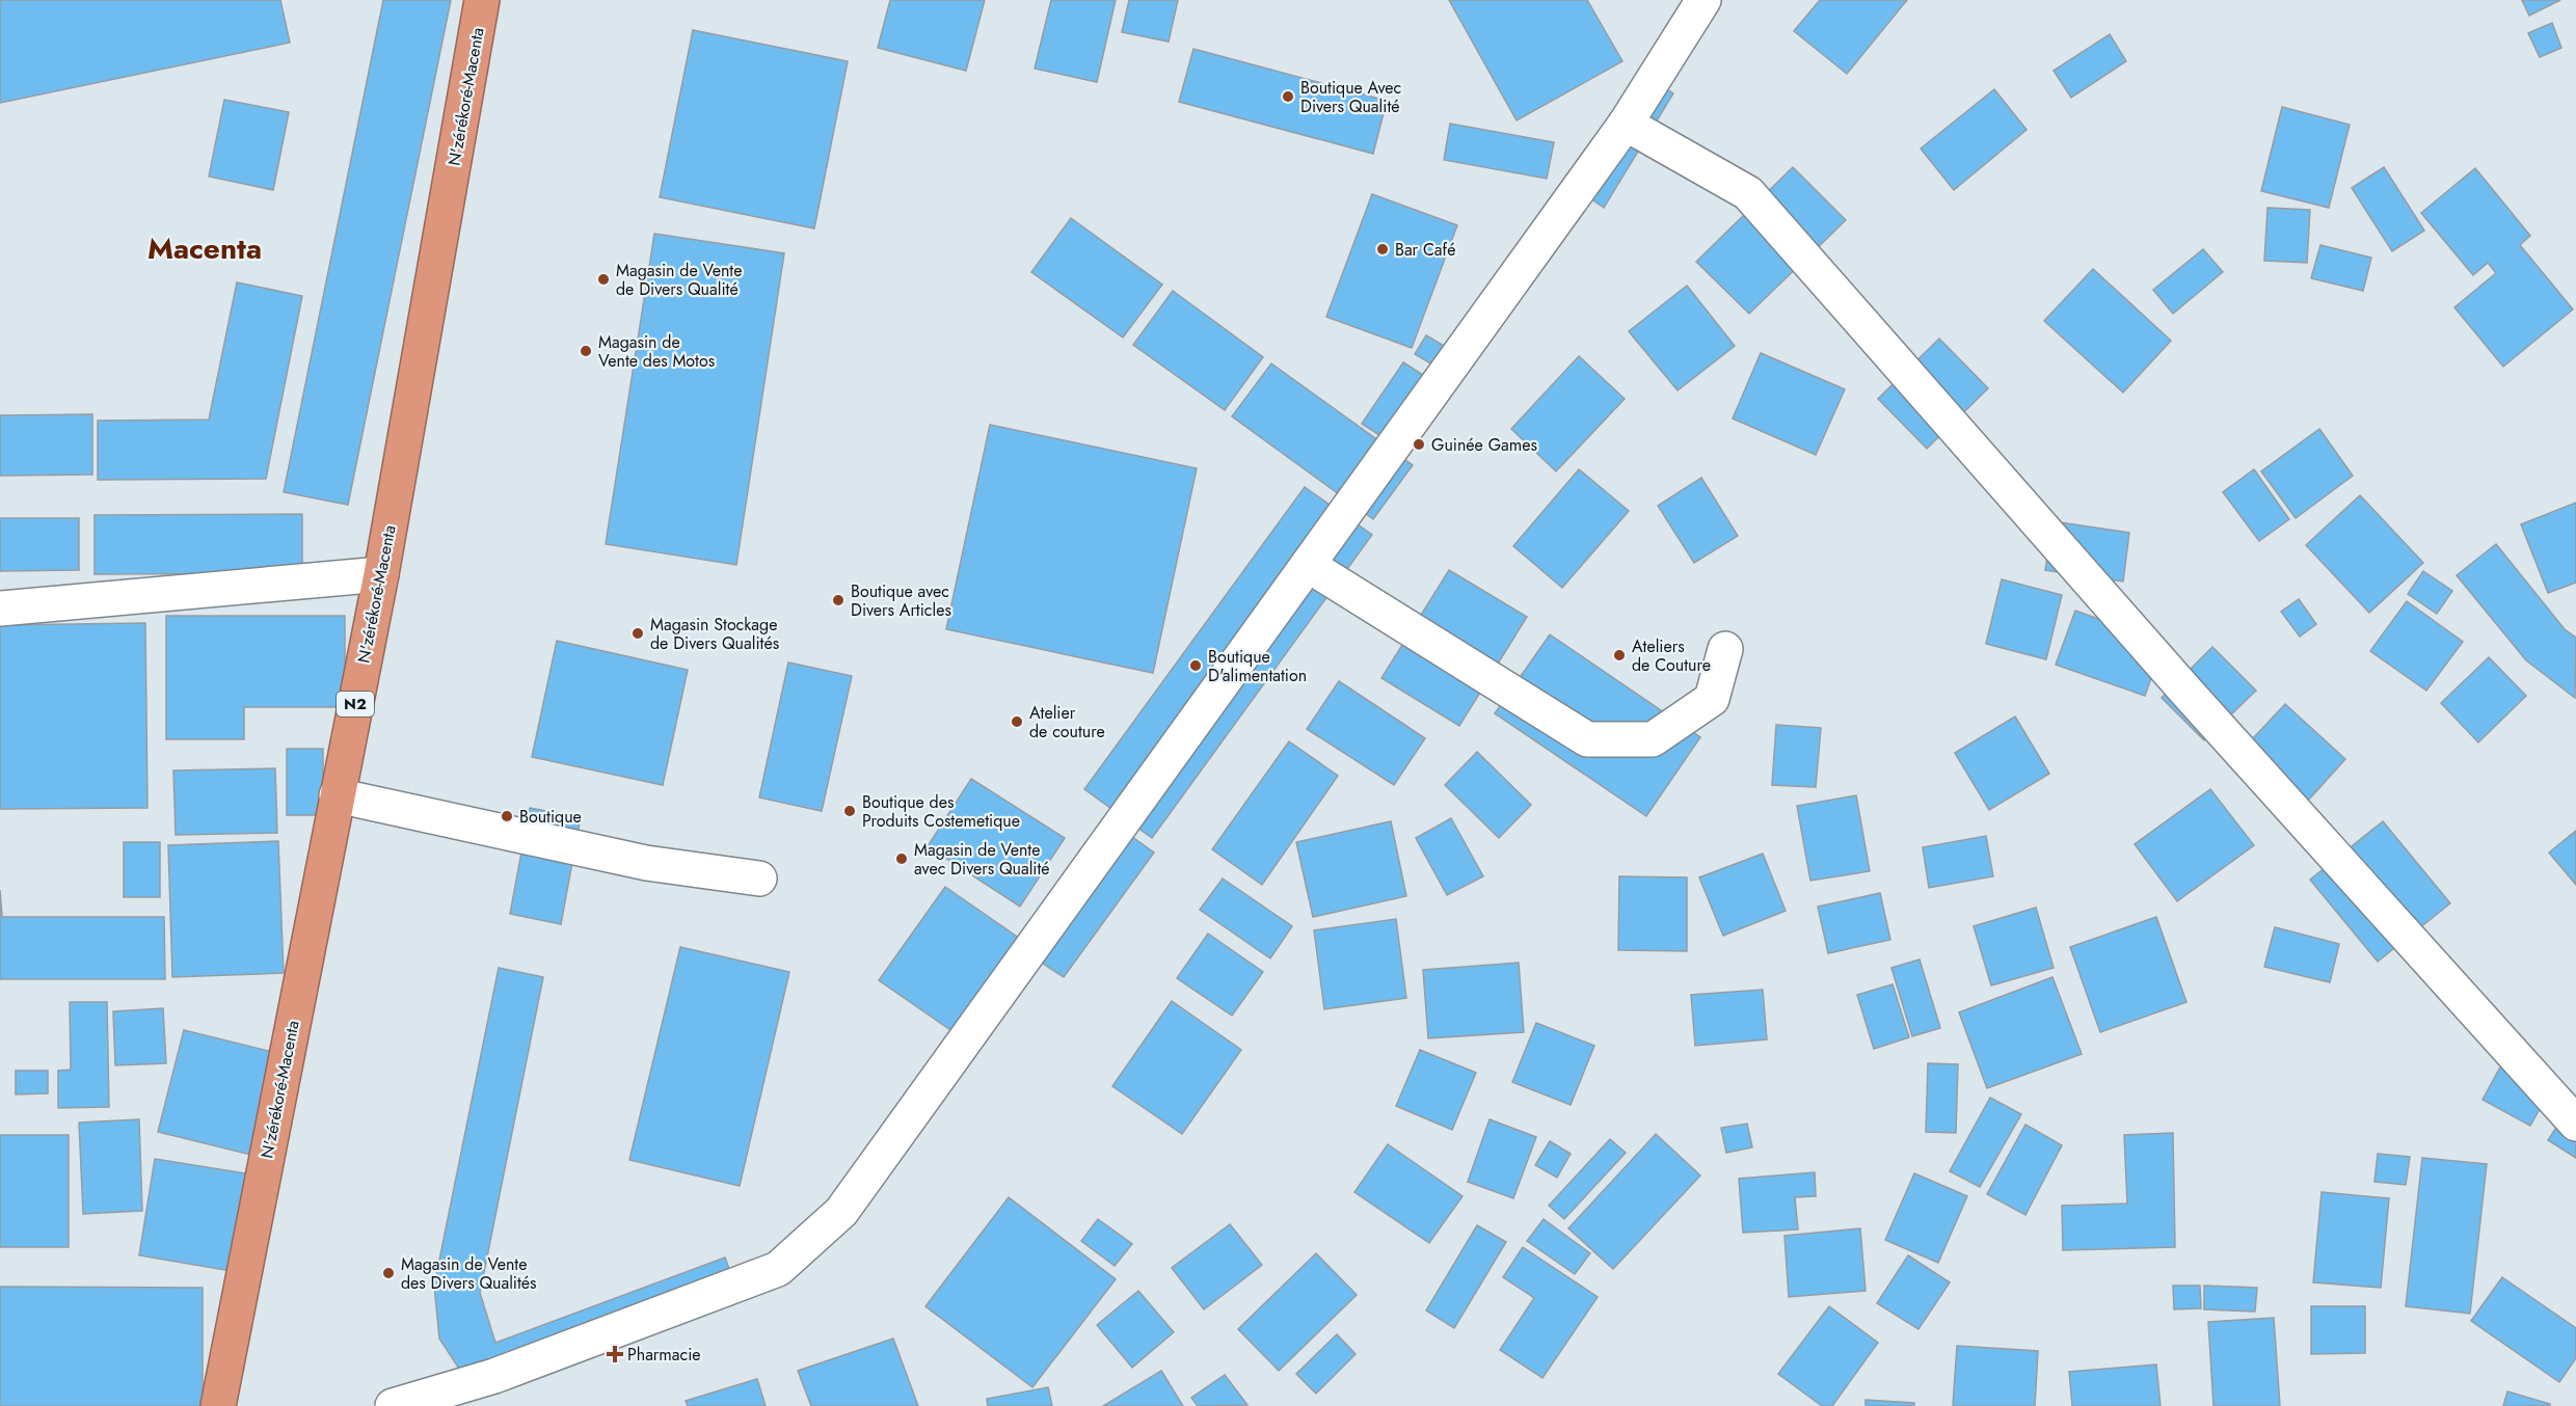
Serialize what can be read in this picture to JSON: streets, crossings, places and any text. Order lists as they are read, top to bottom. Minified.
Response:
{"streets":{"highway":["N'zérékoré-Macenta","N2"]},"districts":["Macenta"],"places":{"other":["Boutique Avec Divers Qualité","Bar Café","Magasin de Vente de Divers Qualité","Magasin de Vente des Motos","Guinée Games","Boutique avec Divers Articles","Magasin Stockage de Divers Qualités","Ateliers de Couture","Boutique D'alimentation","Atelier de couture","Boutique des Produits Costemetique","Boutique","Magasin de Vente avec Divers Qualité","Magasin de Vente des Divers Qualités"],"health":["Pharmacie"]}}
